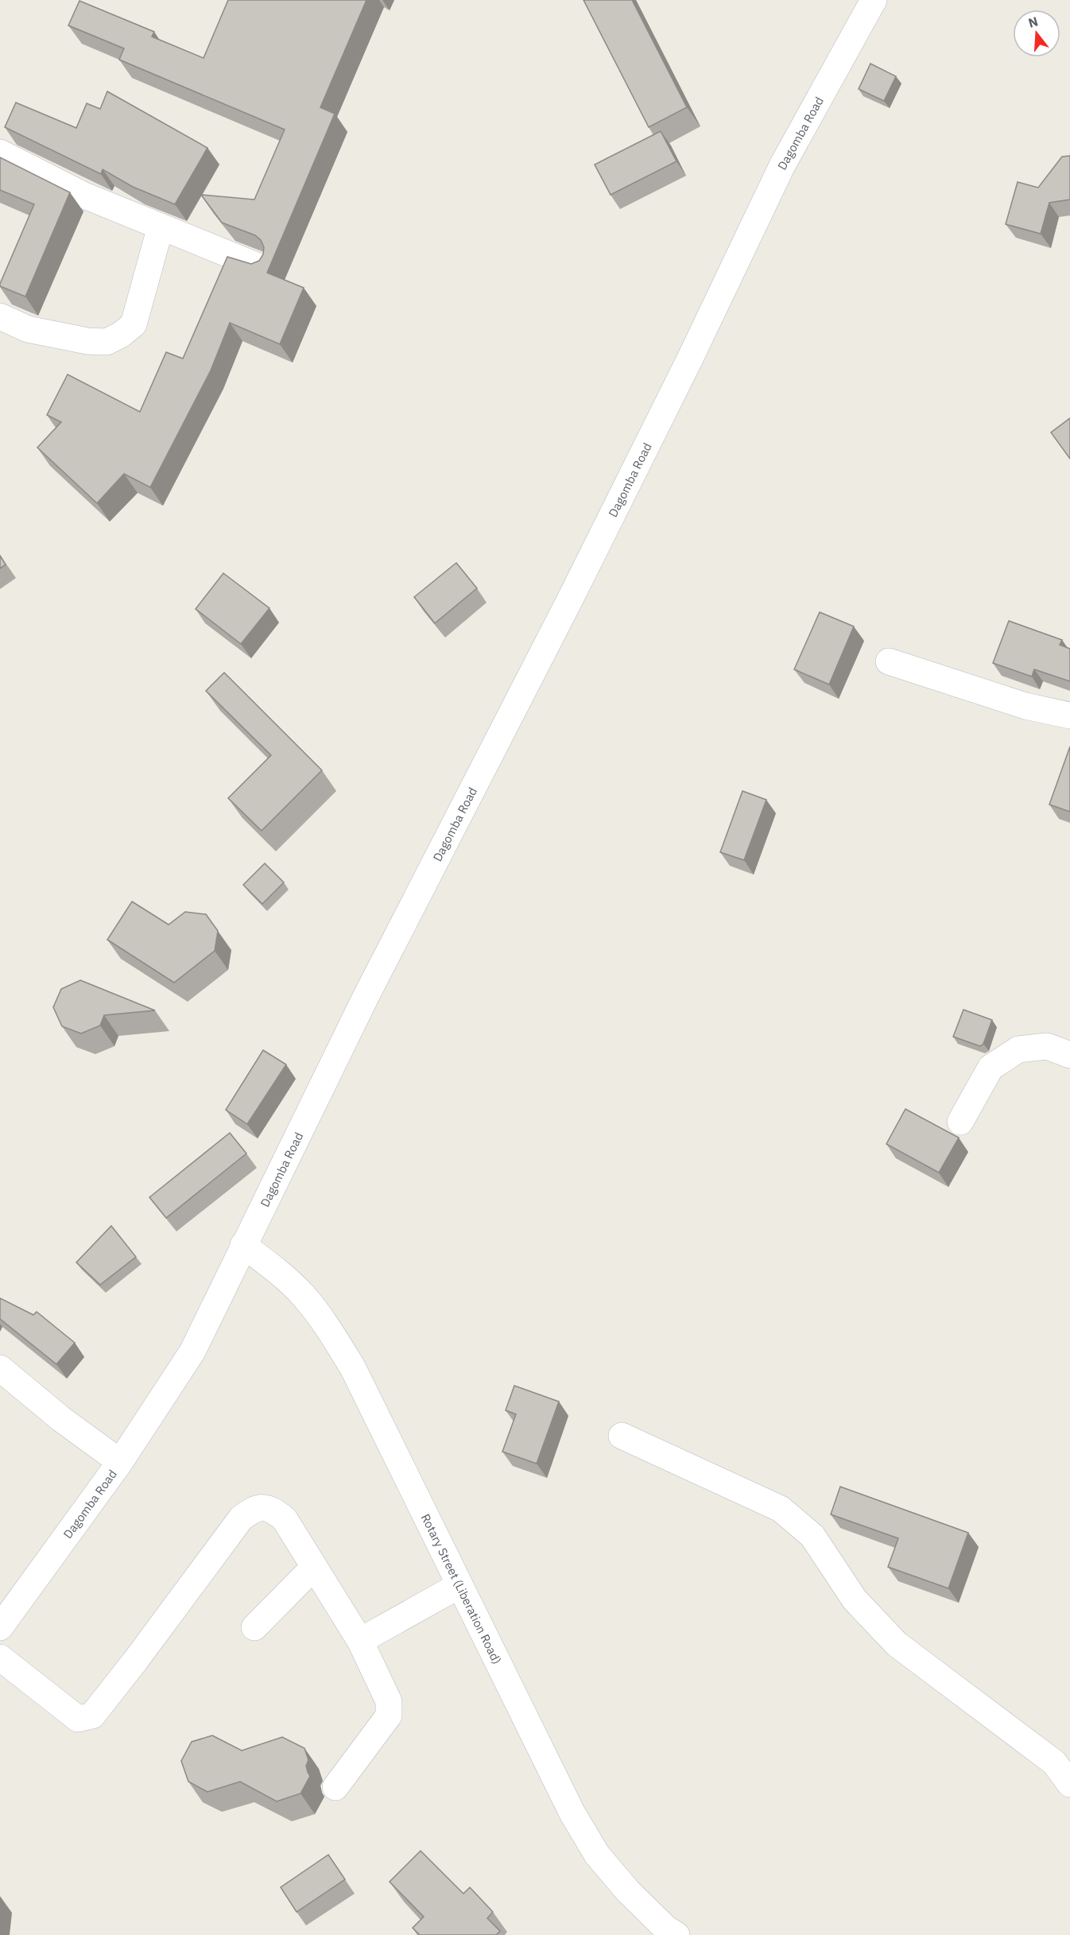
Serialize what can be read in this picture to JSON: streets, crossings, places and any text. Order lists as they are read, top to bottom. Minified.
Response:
{"streets":{"street":["Dagomba Road","Rotary Street (Liberation Road)"]},"crossings":[["Dagomba Road","Rotary Street (Liberation Road)"]],"north":"top"}
